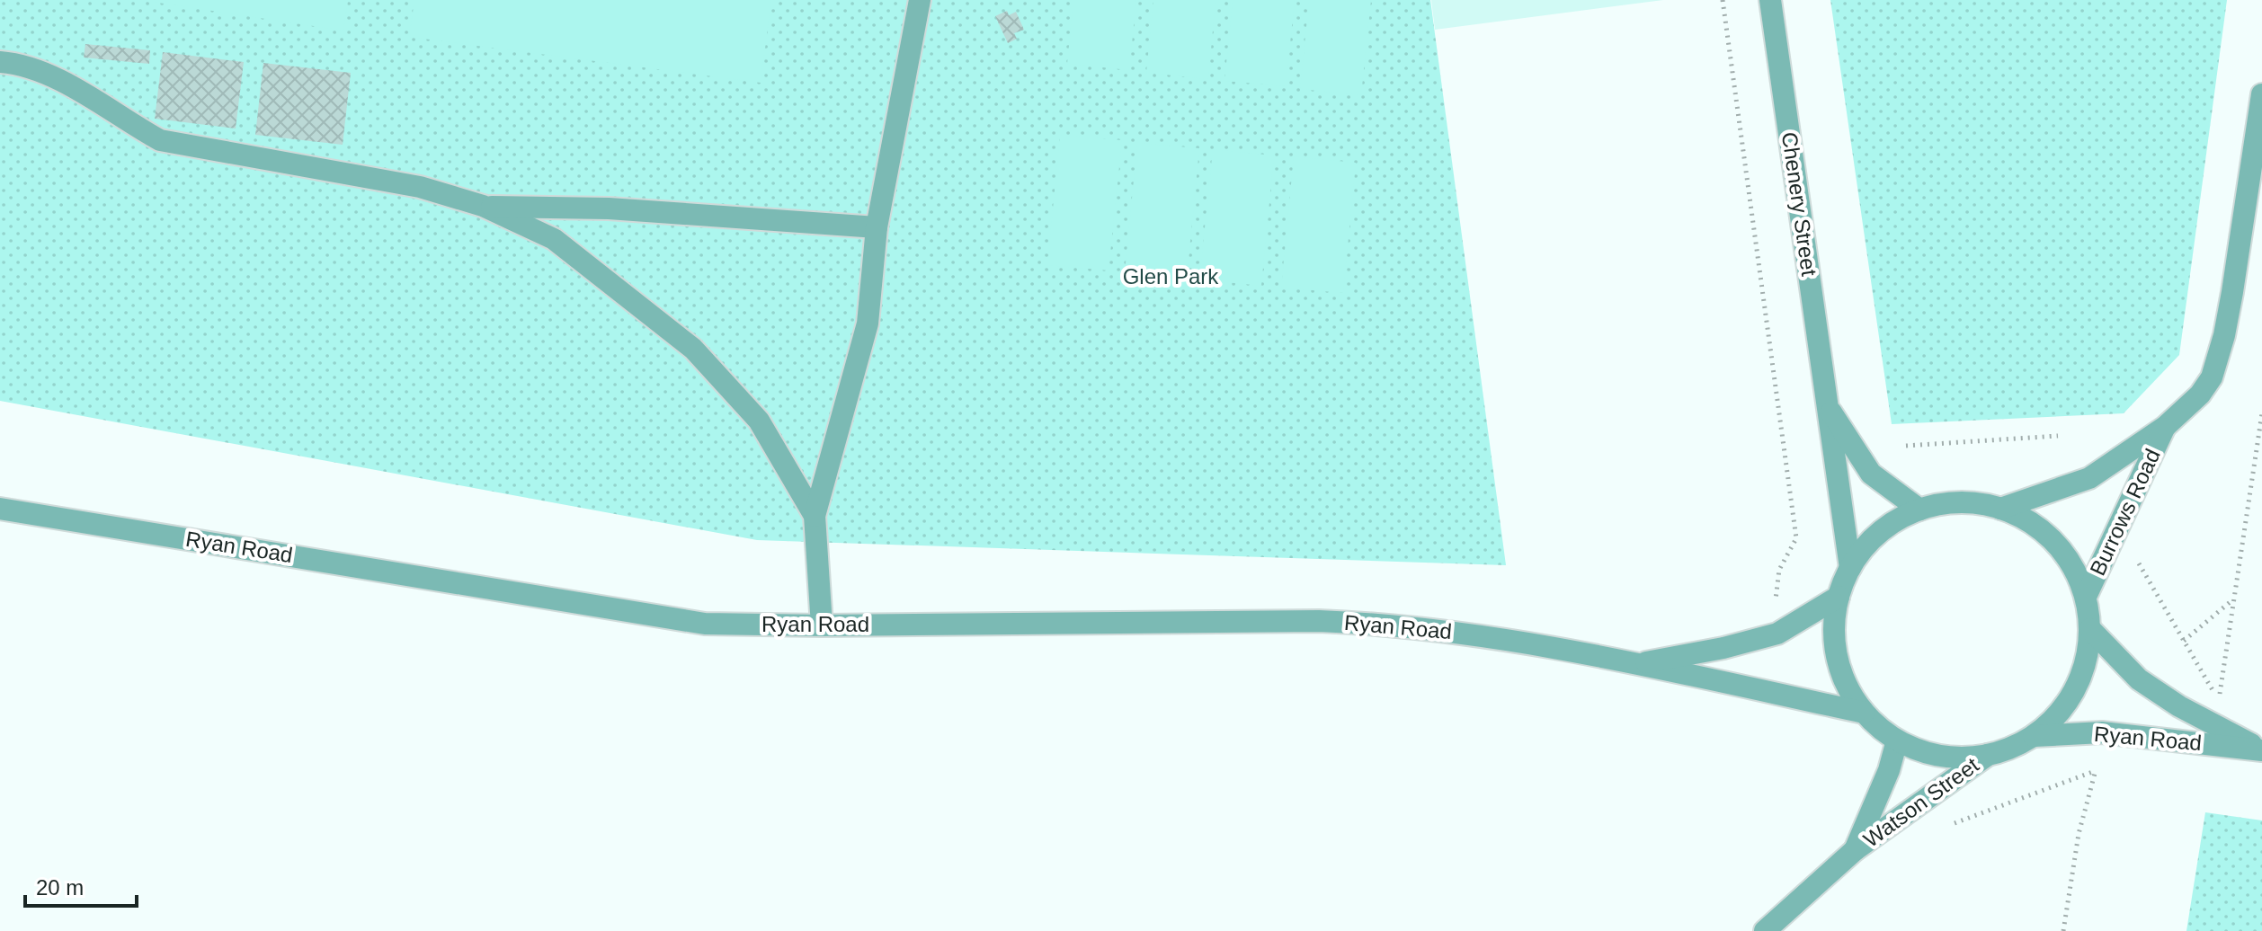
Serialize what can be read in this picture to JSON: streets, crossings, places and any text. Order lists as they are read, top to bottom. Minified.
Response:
{"streets":{"street":["Chenery Street","Burrows Road","Ryan Road","Watson Street"]},"crossings":[["Chenery Street","Burrows Road"],["Chenery Street","Ryan Road"],["Chenery Street","Watson Street"],["Burrows Road","Ryan Road"],["Burrows Road","Watson Street"],["Ryan Road","Watson Street"]],"parks":["Glen Park"],"scale_bar":"20 m"}
